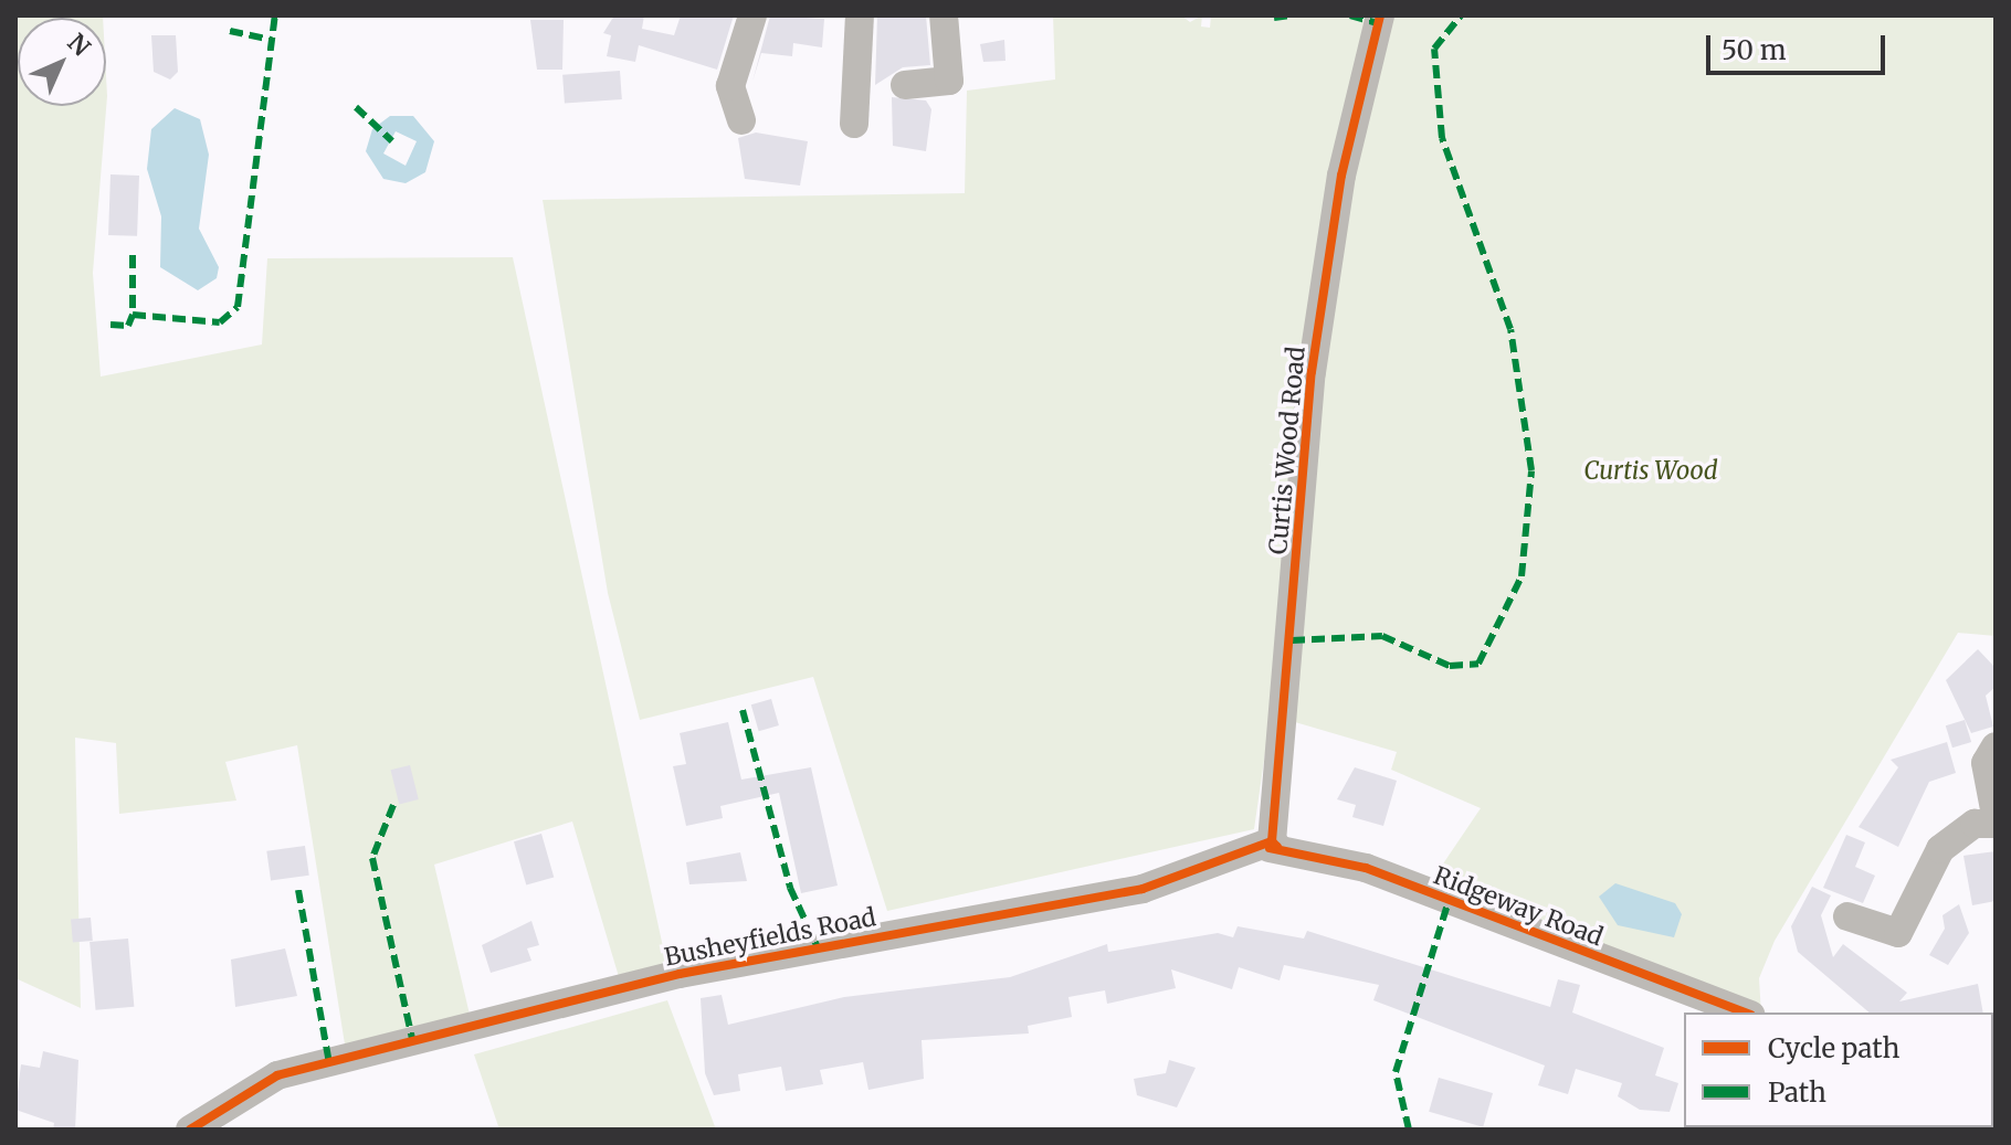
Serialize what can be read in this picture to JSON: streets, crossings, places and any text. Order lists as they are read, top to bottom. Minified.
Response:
{"streets":{"street":["Curtis Wood Road","Ridgeway Road","Busheyfields Road"]},"crossings":[["Curtis Wood Road","Ridgeway Road"],["Curtis Wood Road","Busheyfields Road"],["Ridgeway Road","Busheyfields Road"]],"parks":["Curtis Wood"],"legend":["Cycle path","Path"],"scale_bar":"50 m","north":"top right"}
